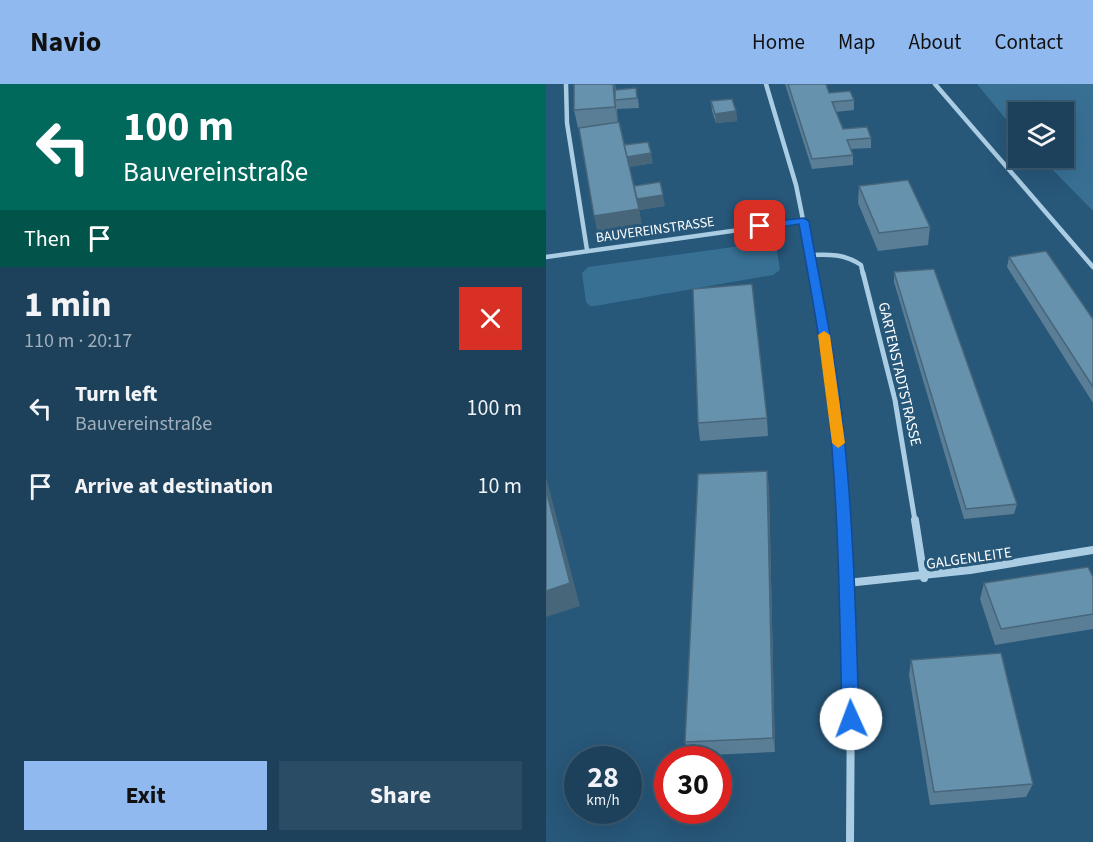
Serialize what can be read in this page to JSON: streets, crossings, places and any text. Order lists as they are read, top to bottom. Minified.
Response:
{"streets":{"street":["BAUVEREINSTRASSE","GARTENSTADTSTRASSE","GALGENLEITE"]},"crossings":[["GARTENSTADTSTRASSE","GALGENLEITE"]],"page":{"header":"Navio","nav":["Home","Map","About","Contact"],"turn":["100 m","Bauvereinstraße"],"then":"Then","heading":["1 min","110 m · 20:17"],"list":[{"name":"Turn left","note":"Bauvereinstraße","value":"100 m"},{"name":"Arrive at destination","value":"10 m"}],"speed":"28 km/h","limit":"30","buttons":["Exit","Share"]}}
